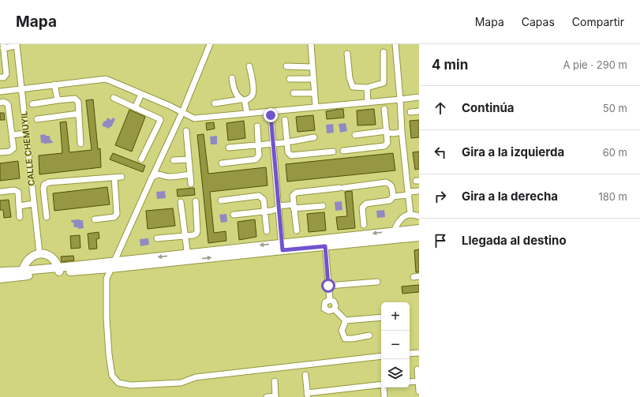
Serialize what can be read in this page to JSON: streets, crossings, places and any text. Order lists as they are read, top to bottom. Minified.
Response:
{"streets":{"street":["CALLE CHEMUYIL"]},"page":{"header":"Mapa","nav":["Mapa","Capas","Compartir"],"heading":["4 min","A pie · 290 m"],"list":[["Continúa","50 m"],["Gira a la izquierda","60 m"],["Gira a la derecha","180 m"],"Llegada al destino"],"map_buttons":["+","−"]}}
